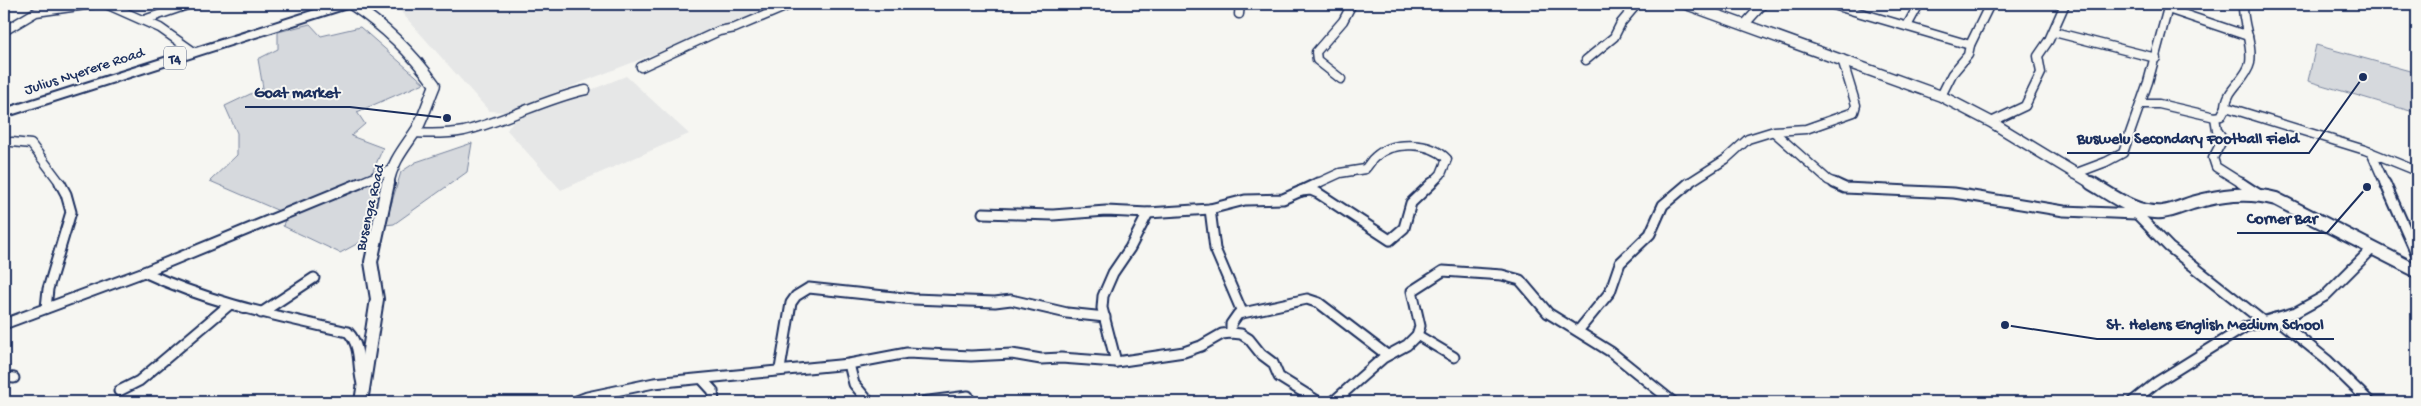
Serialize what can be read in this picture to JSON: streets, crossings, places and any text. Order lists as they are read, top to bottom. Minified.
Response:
{"streets":{"highway":["T4","Julius Nyerere Road"],"street":["Busenga Road"]},"places":["Buswelu Secondary Football Field","Goat market","Corner Bar","St. Helens English Medium School"]}
